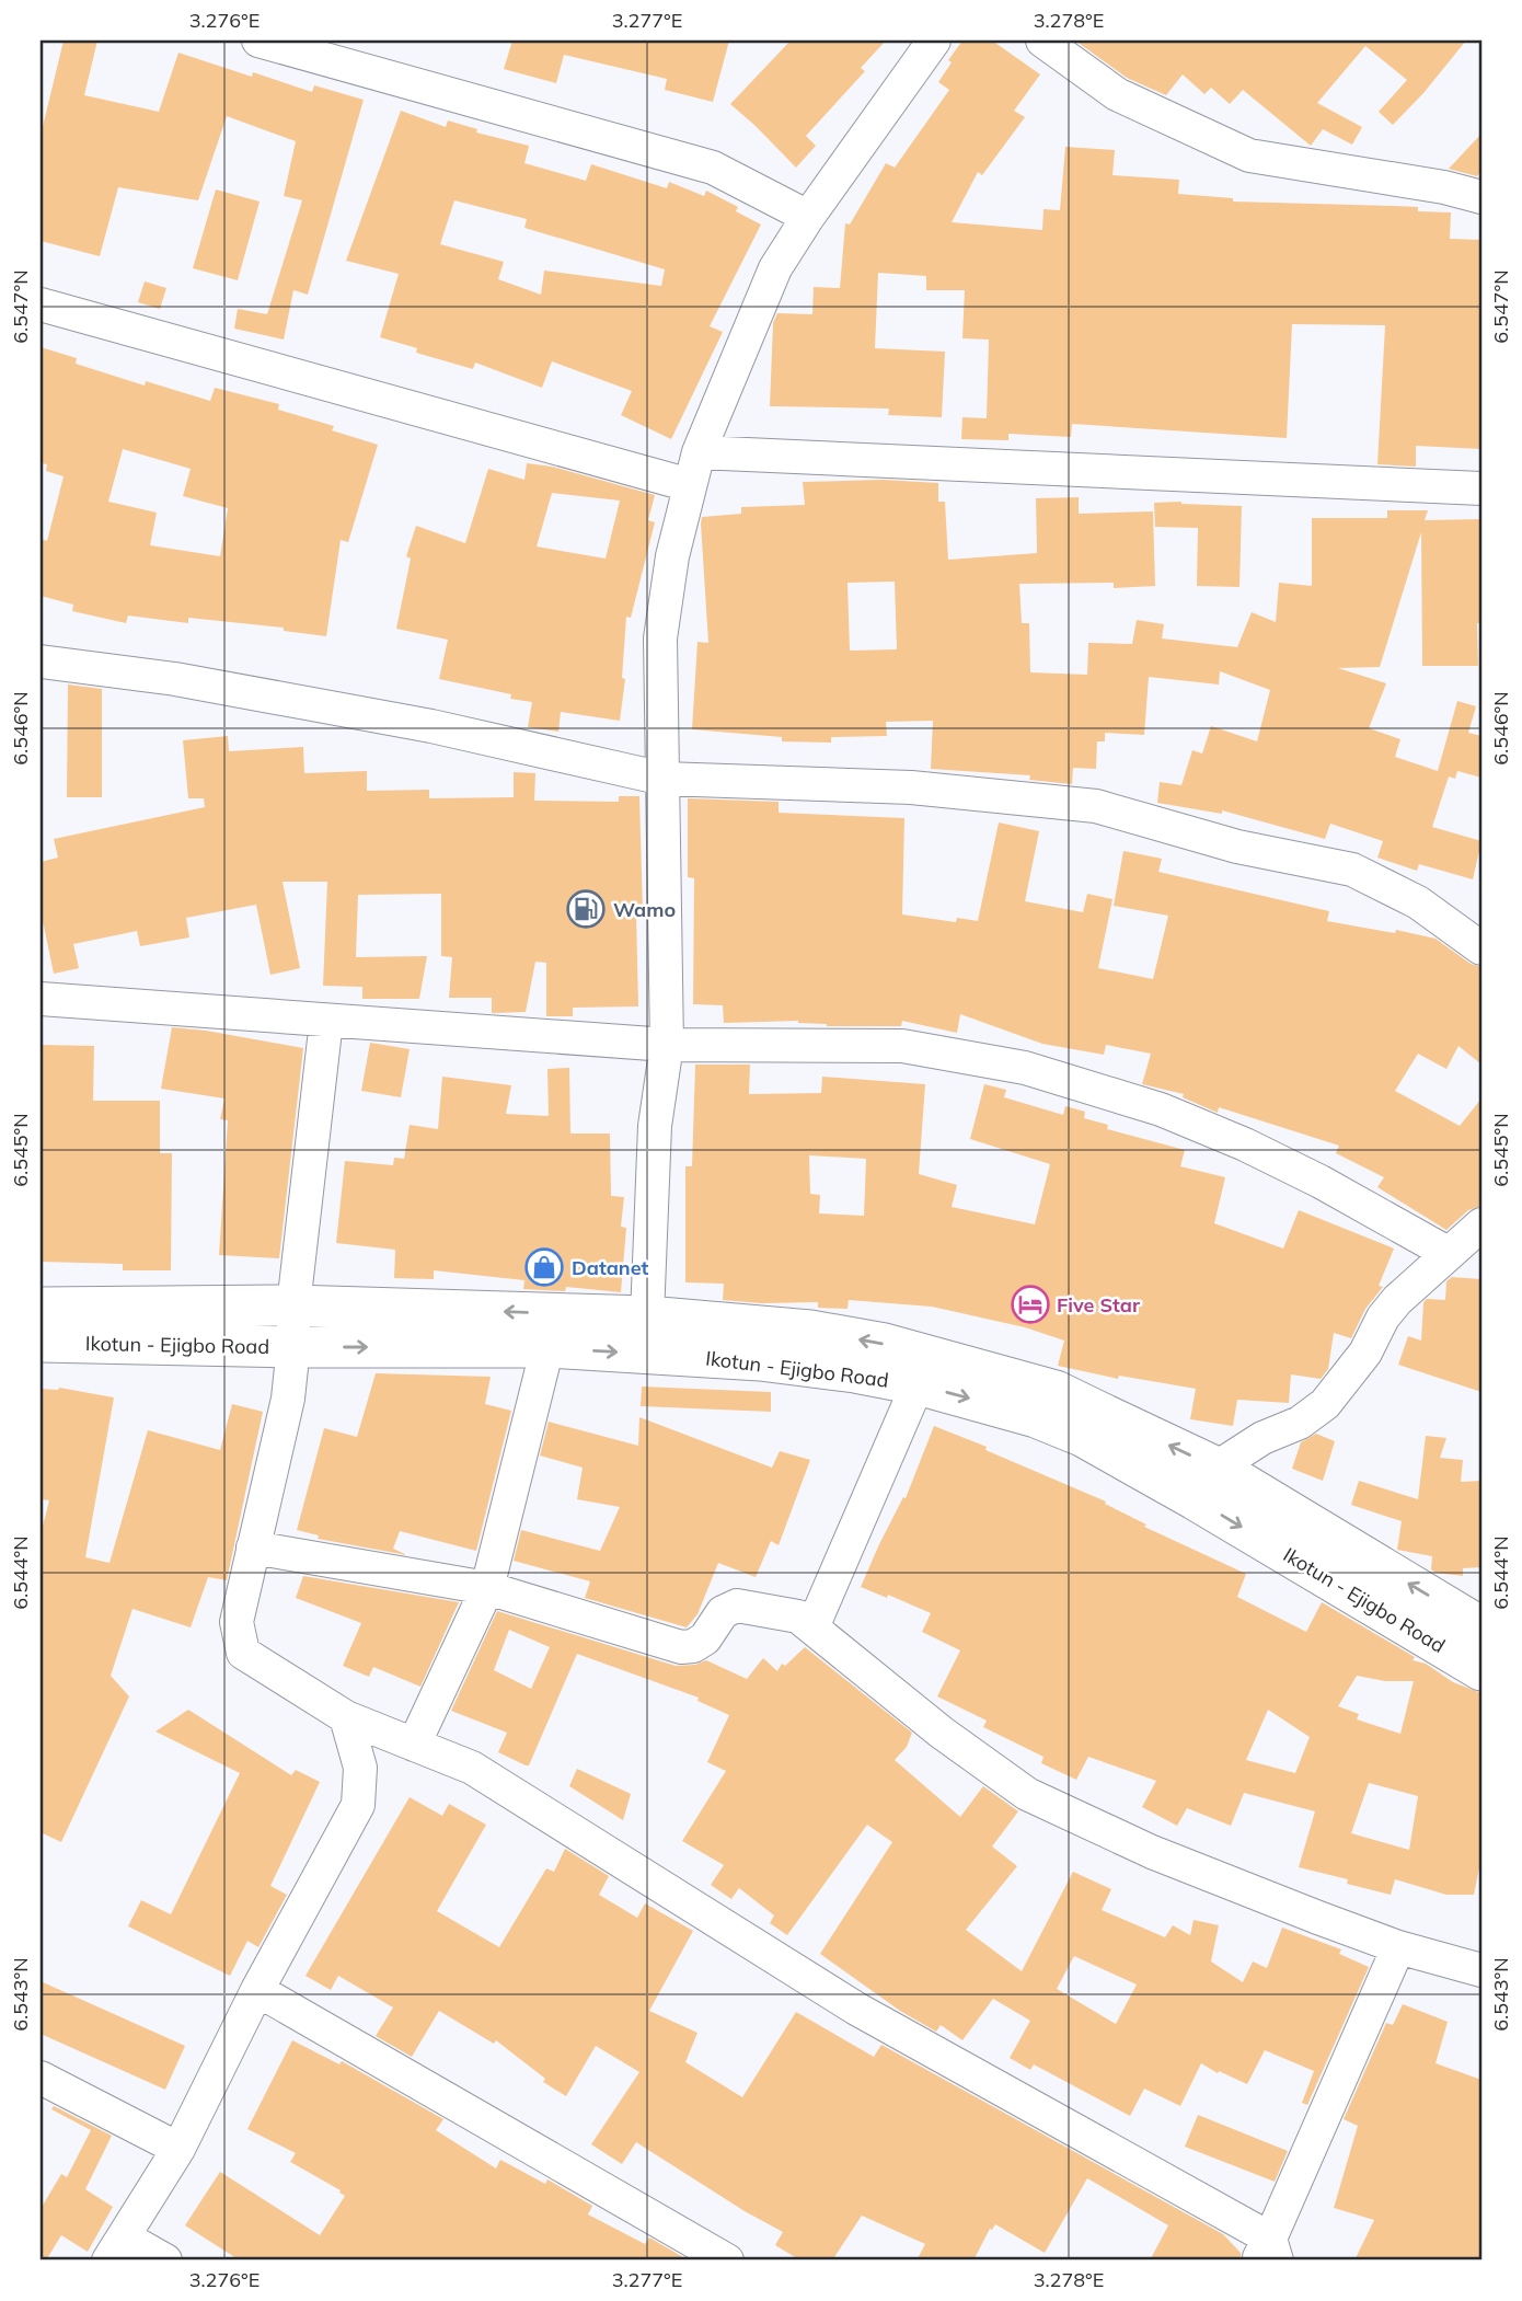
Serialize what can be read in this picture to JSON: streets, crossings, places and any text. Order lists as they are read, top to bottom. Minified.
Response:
{"streets":{"main road":["Ikotun - Ejigbo Road"]},"places":{"fuel station":["Wamo"],"shop":["Datanet"],"hotel":["Five Star"]},"coordinates":["3.276°E","3.277°E","3.278°E","6.547°N","6.546°N","6.545°N","6.544°N","6.543°N"]}
